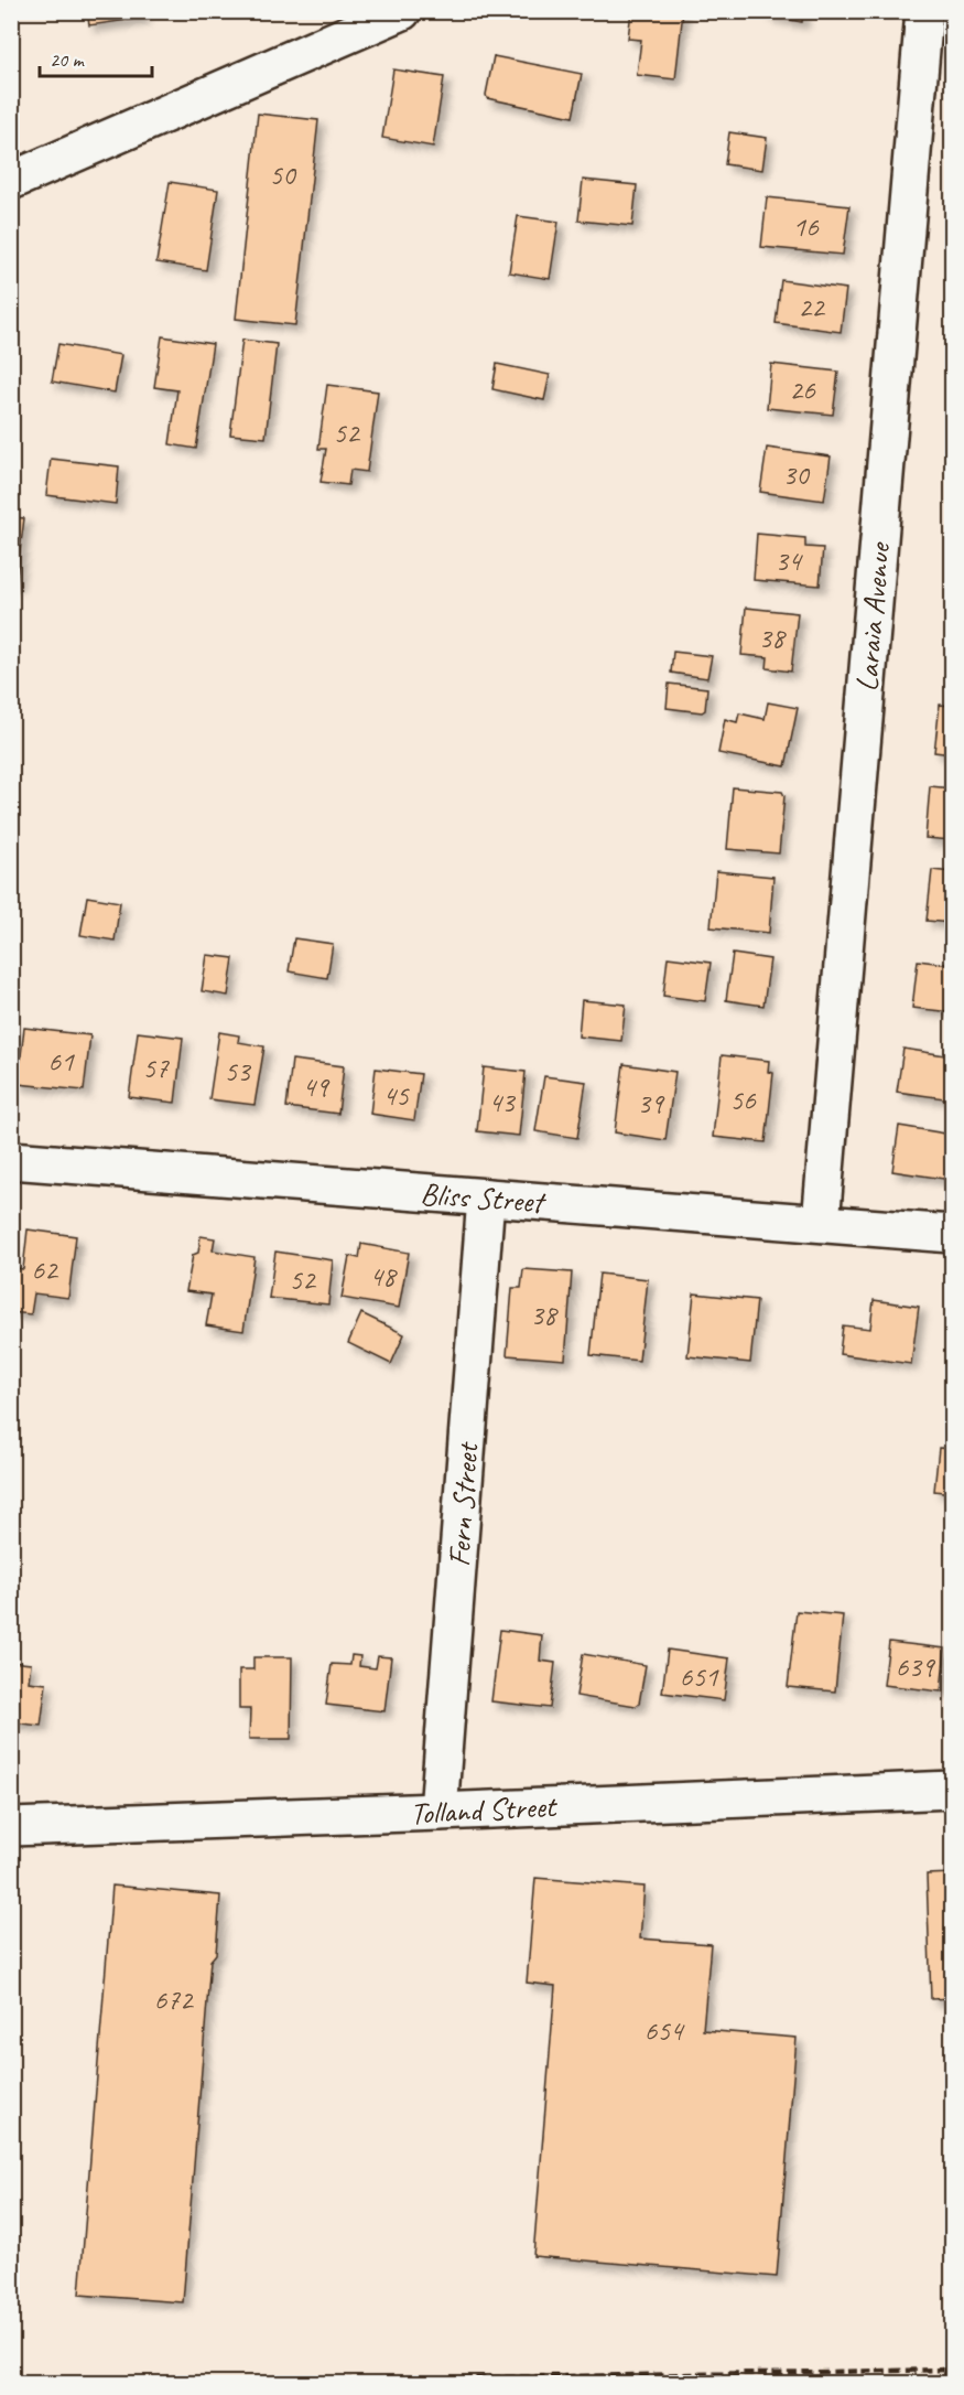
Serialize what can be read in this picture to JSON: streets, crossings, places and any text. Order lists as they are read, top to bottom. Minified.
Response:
{"streets":{"street":["Laraia Avenue","Bliss Street","Fern Street","Tolland Street"]},"crossings":[["Laraia Avenue","Bliss Street"],["Bliss Street","Fern Street"],["Fern Street","Tolland Street"]],"house_numbers":["50","16","22","26","52","30","34","38","61","57","53","49","45","56","43","39","62","48","52","38","639","651","672","654"],"scale_bar":"20 m"}
